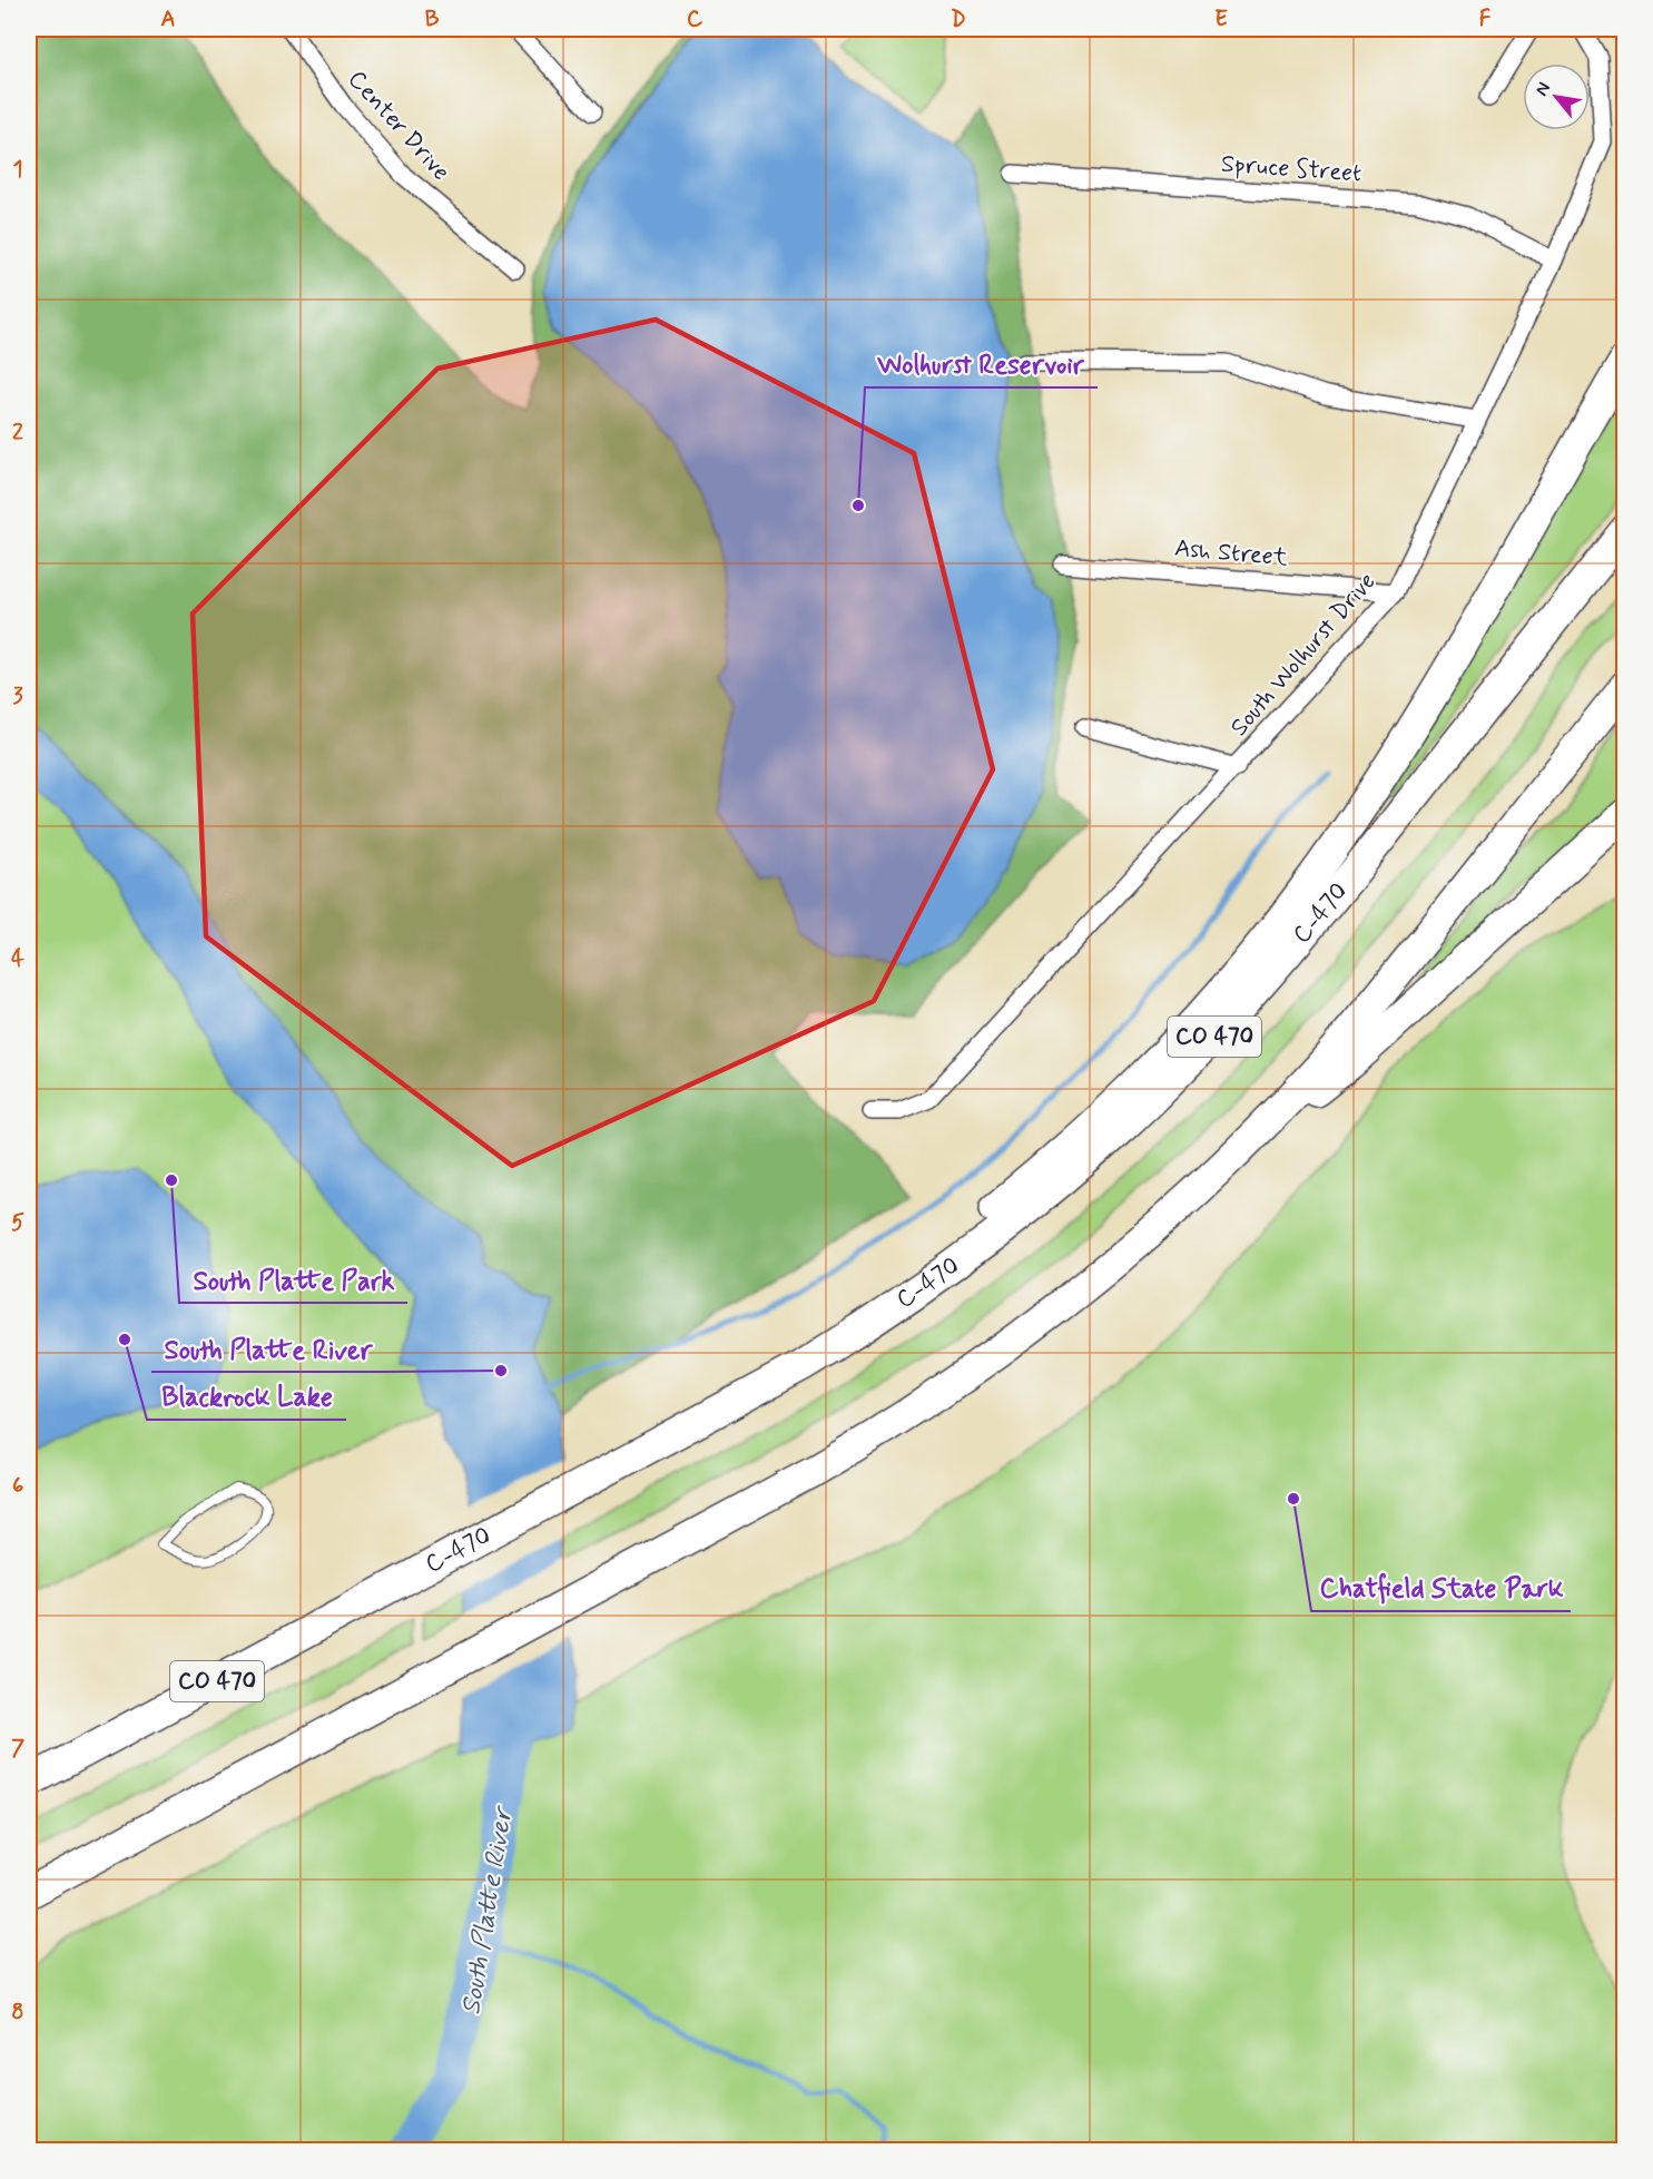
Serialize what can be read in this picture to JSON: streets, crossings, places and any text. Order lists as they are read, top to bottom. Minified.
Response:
{"streets":{"highway":["C-470","CO 470"],"street":["Center Drive","Spruce Street","Ash Street","South Wolhurst Drive"]},"crossings":[["Spruce Street","South Wolhurst Drive"],["Ash Street","South Wolhurst Drive"]],"water":["South Platte River"],"places":["Wolhurst Reservoir","South Platte Park","Blackrock Lake","South Platte River","Chatfield State Park"],"north":"top left","grid":{"columns":["A","B","C","D","E","F"],"rows":["1","2","3","4","5","6","7","8"]}}
